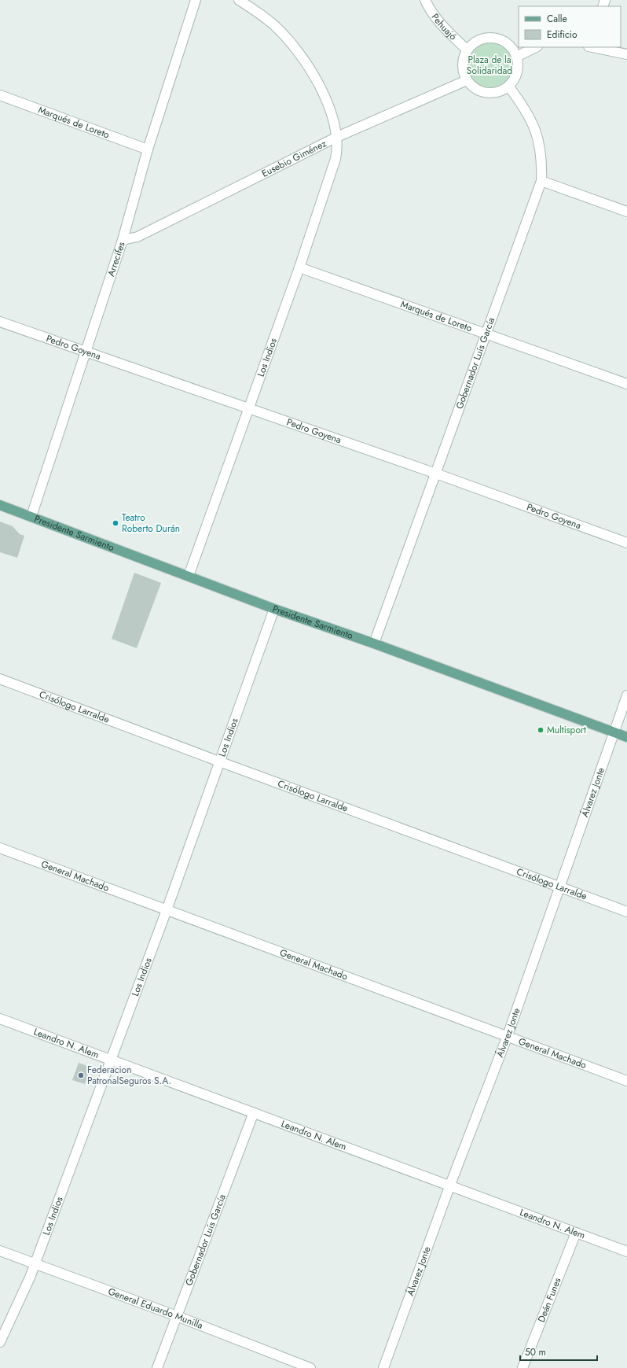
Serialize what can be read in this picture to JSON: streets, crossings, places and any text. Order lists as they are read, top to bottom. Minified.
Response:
{"streets":{"main road":["Presidente Sarmiento"],"street":["Pehuajó","Marqués de Loreto","Eusebio Giménez","Arrecifes","Pedro Goyena","Los Indios","Gobernador Luís García","Crisólogo Larralde","Álvarez Jonte","General Machado","Leandro N. Alem","Deán Funes","General Eduardo Munilla"]},"crossings":[["Pehuajó","Eusebio Giménez"],["Pehuajó","Gobernador Luís García"],["Marqués de Loreto","Arrecifes"],["Marqués de Loreto","Los Indios"],["Marqués de Loreto","Gobernador Luís García"],["Eusebio Giménez","Arrecifes"],["Eusebio Giménez","Los Indios"],["Eusebio Giménez","Gobernador Luís García"],["Arrecifes","Pedro Goyena"],["Arrecifes","Presidente Sarmiento"],["Pedro Goyena","Los Indios"],["Pedro Goyena","Gobernador Luís García"],["Los Indios","Presidente Sarmiento"],["Los Indios","Crisólogo Larralde"],["Los Indios","General Machado"],["Los Indios","Leandro N. Alem"],["Los Indios","General Eduardo Munilla"],["Gobernador Luís García","Presidente Sarmiento"],["Gobernador Luís García","Leandro N. Alem"],["Gobernador Luís García","General Eduardo Munilla"],["Presidente Sarmiento","Álvarez Jonte"],["Crisólogo Larralde","Álvarez Jonte"],["Álvarez Jonte","General Machado"],["Álvarez Jonte","Leandro N. Alem"],["Leandro N. Alem","Deán Funes"]],"parks":["Plaza de la Solidaridad"],"places":["Teatro Roberto Durán","Multisport","Federacion PatronalSeguros S.A."],"legend":["Calle","Edificio"],"scale_bar":"50 m"}
